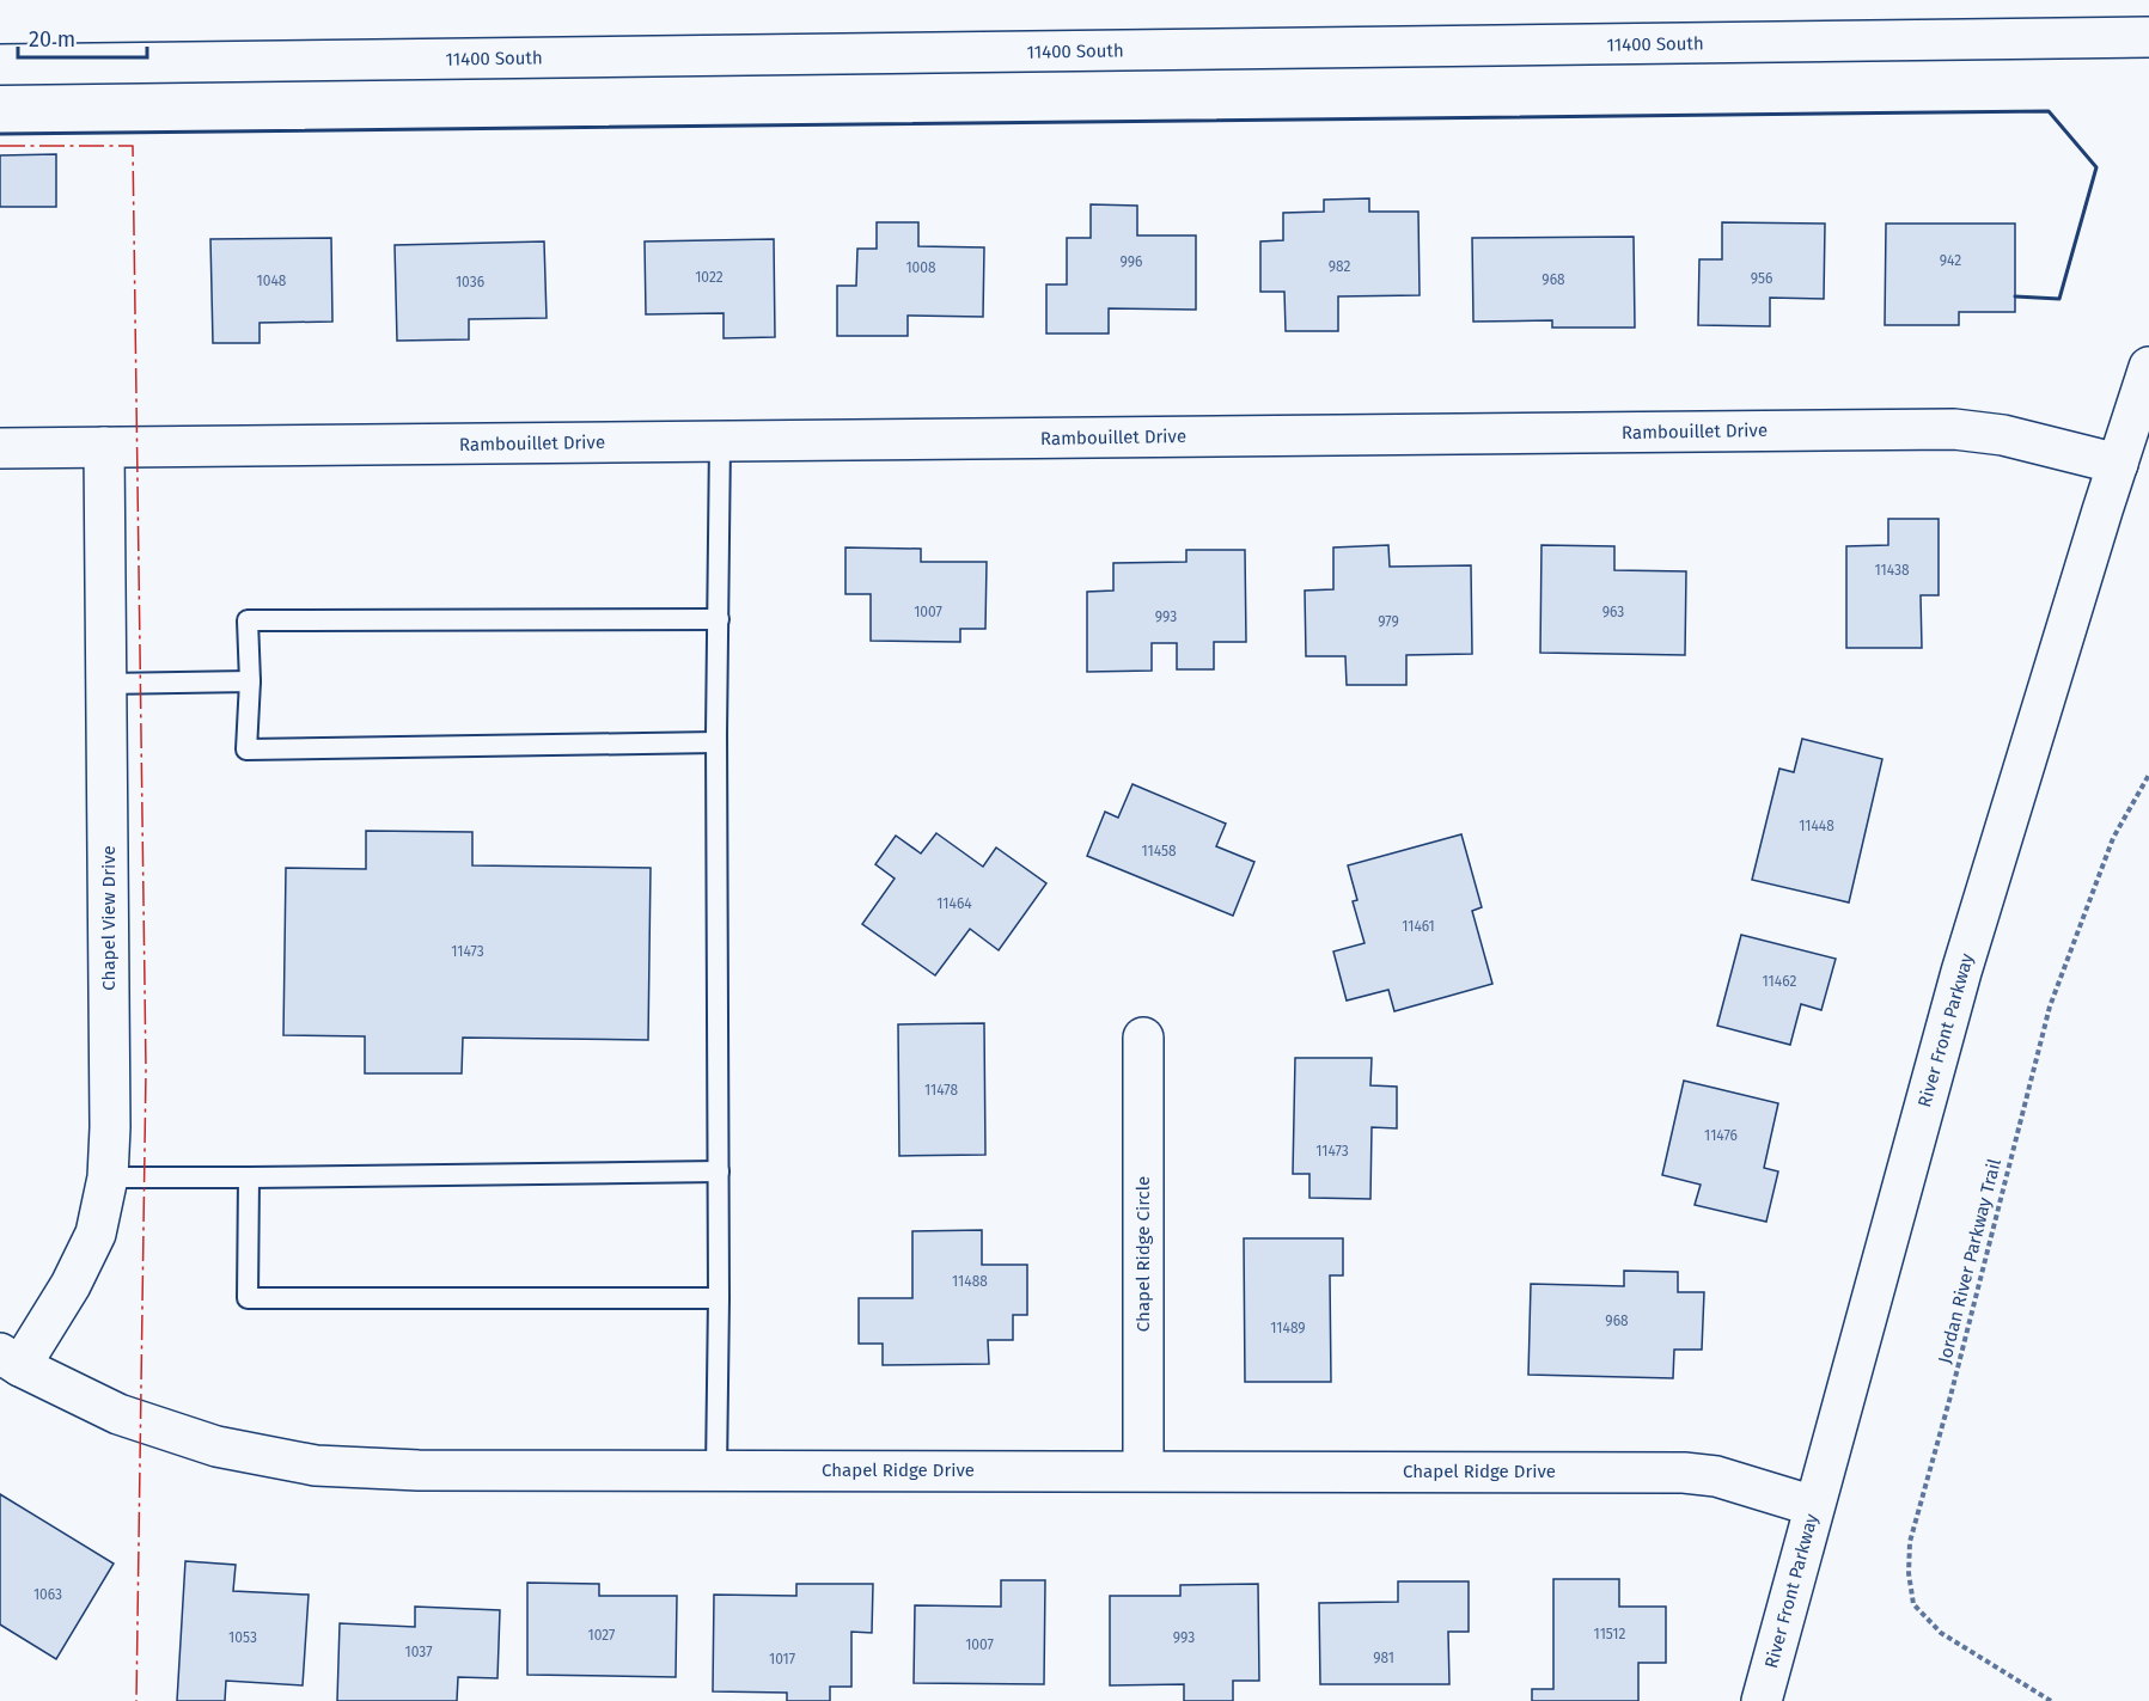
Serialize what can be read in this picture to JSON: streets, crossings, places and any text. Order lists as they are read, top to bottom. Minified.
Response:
{"streets":{"street":["11400 South","Rambouillet Drive","Chapel View Drive","River Front Parkway","Chapel Ridge Circle","Chapel Ridge Drive"],"path":["Jordan River Parkway Trail"]},"crossings":[["Rambouillet Drive","Chapel View Drive"],["Rambouillet Drive","River Front Parkway"],["Chapel View Drive","Chapel Ridge Drive"],["River Front Parkway","Chapel Ridge Drive"],["Chapel Ridge Circle","Chapel Ridge Drive"]],"house_numbers":["942","996","982","1008","1022","956","968","1048","1036","11438","1007","963","993","979","11448","11458","11464","11461","11473","11462","11478","11476","11473","11488","968","11489","1063","11512","1027","1053","993","1007","1037","981","1017"],"scale_bar":"20 m"}
